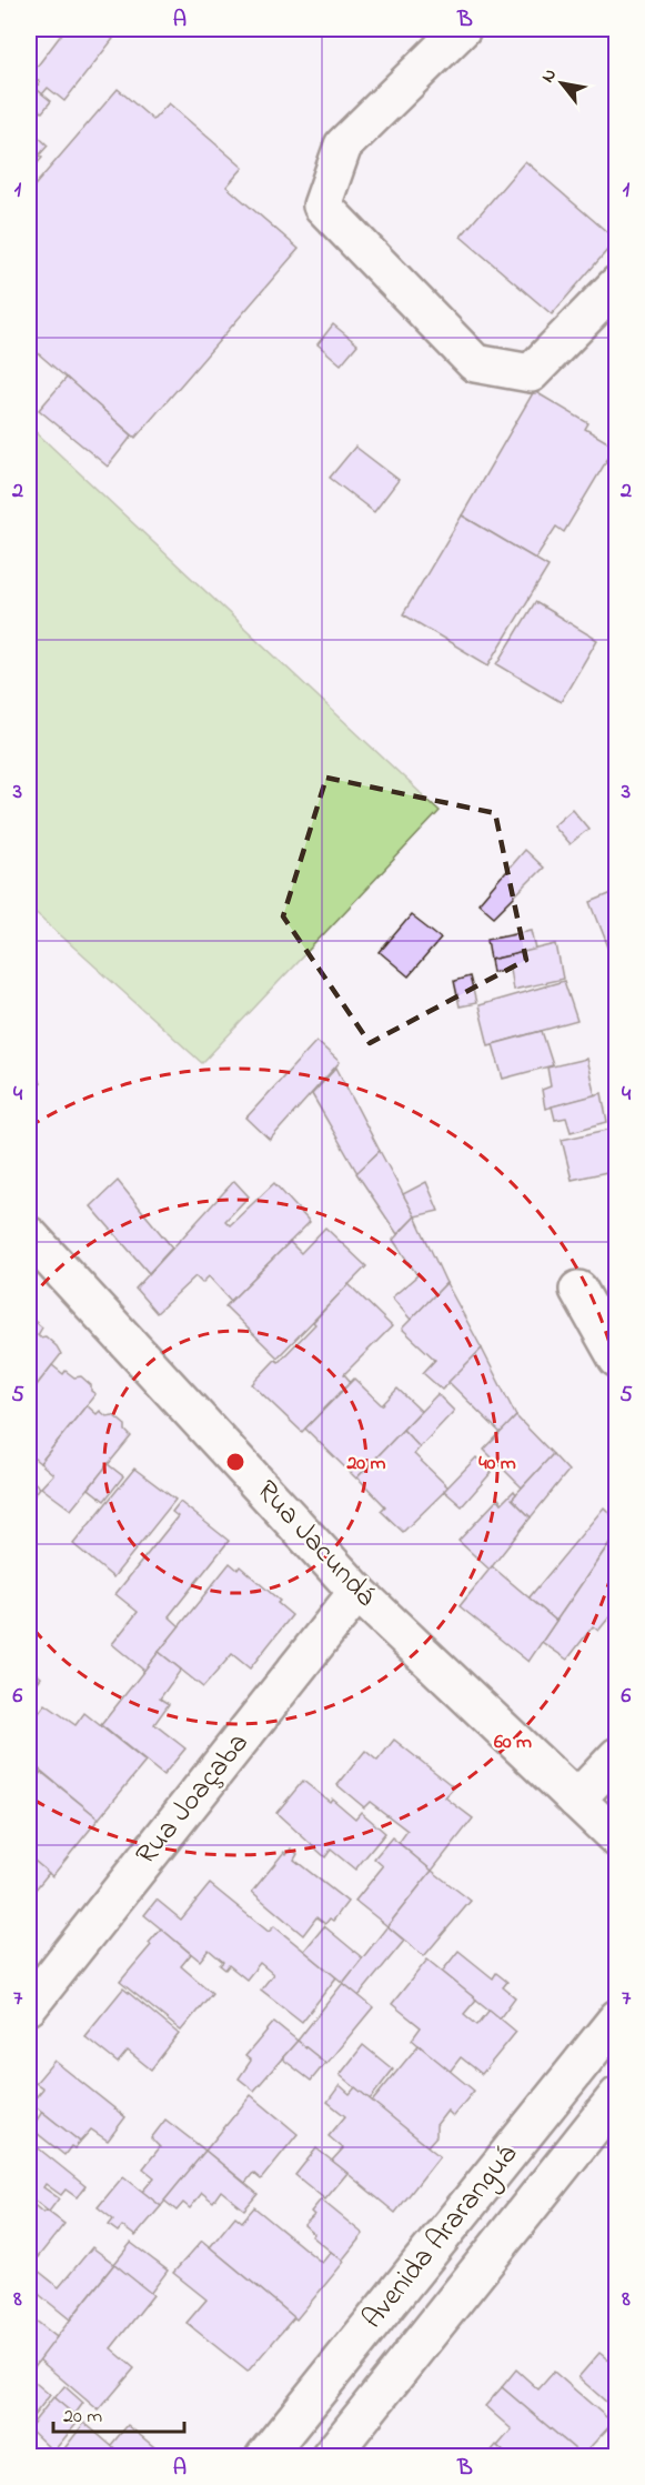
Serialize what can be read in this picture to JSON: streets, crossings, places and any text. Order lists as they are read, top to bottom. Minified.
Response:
{"streets":{"street":["Rua Jacundá","Rua Joaçaba","Avenida Araranguá"]},"crossings":[["Rua Jacundá","Rua Joaçaba"]],"scale_bar":"20 m","north":"top left","grid":{"columns":["A","B"],"rows":["1","2","3","4","5","6","7","8"]},"rings":["20 m","40 m","60 m"]}
